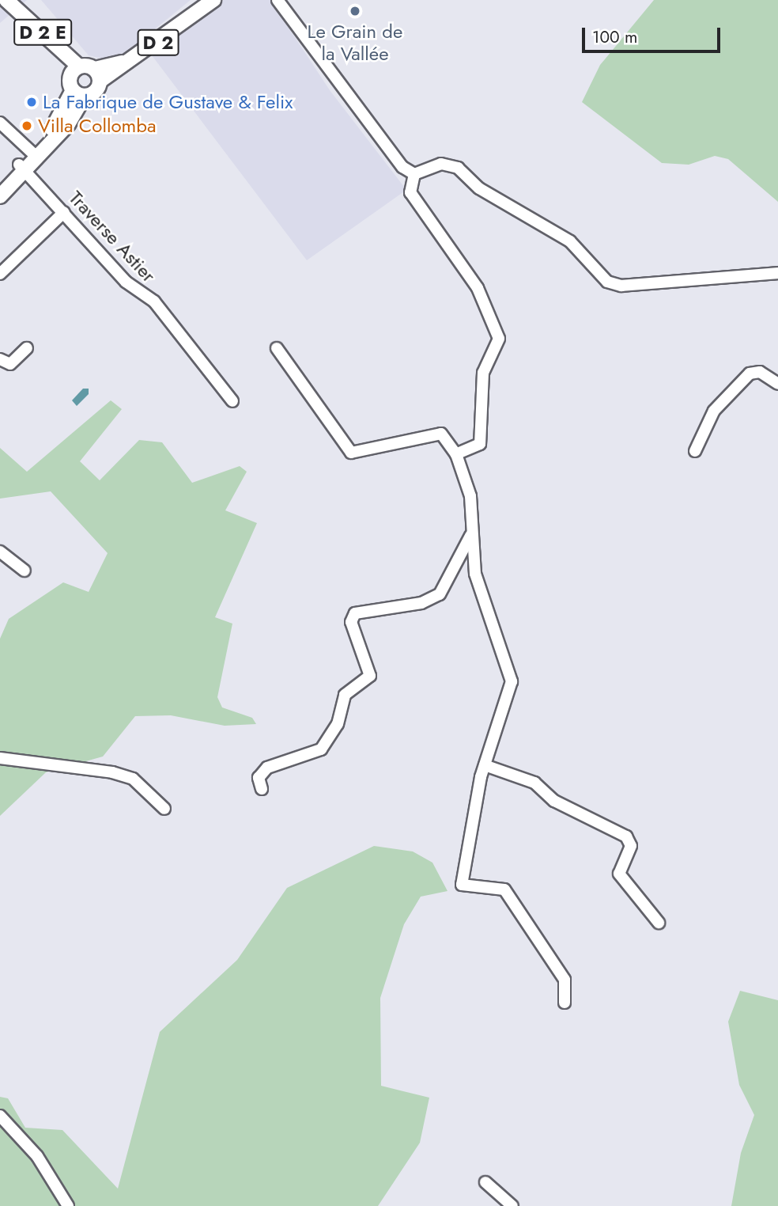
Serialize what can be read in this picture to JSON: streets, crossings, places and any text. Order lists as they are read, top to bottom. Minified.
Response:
{"streets":{"main road":["D 2 E","D 2"],"street":["Traverse Astier"]},"places":["Le Grain de la Vallée","La Fabrique de Gustave & Felix","Villa Collomba"],"scale_bar":"100 m"}
